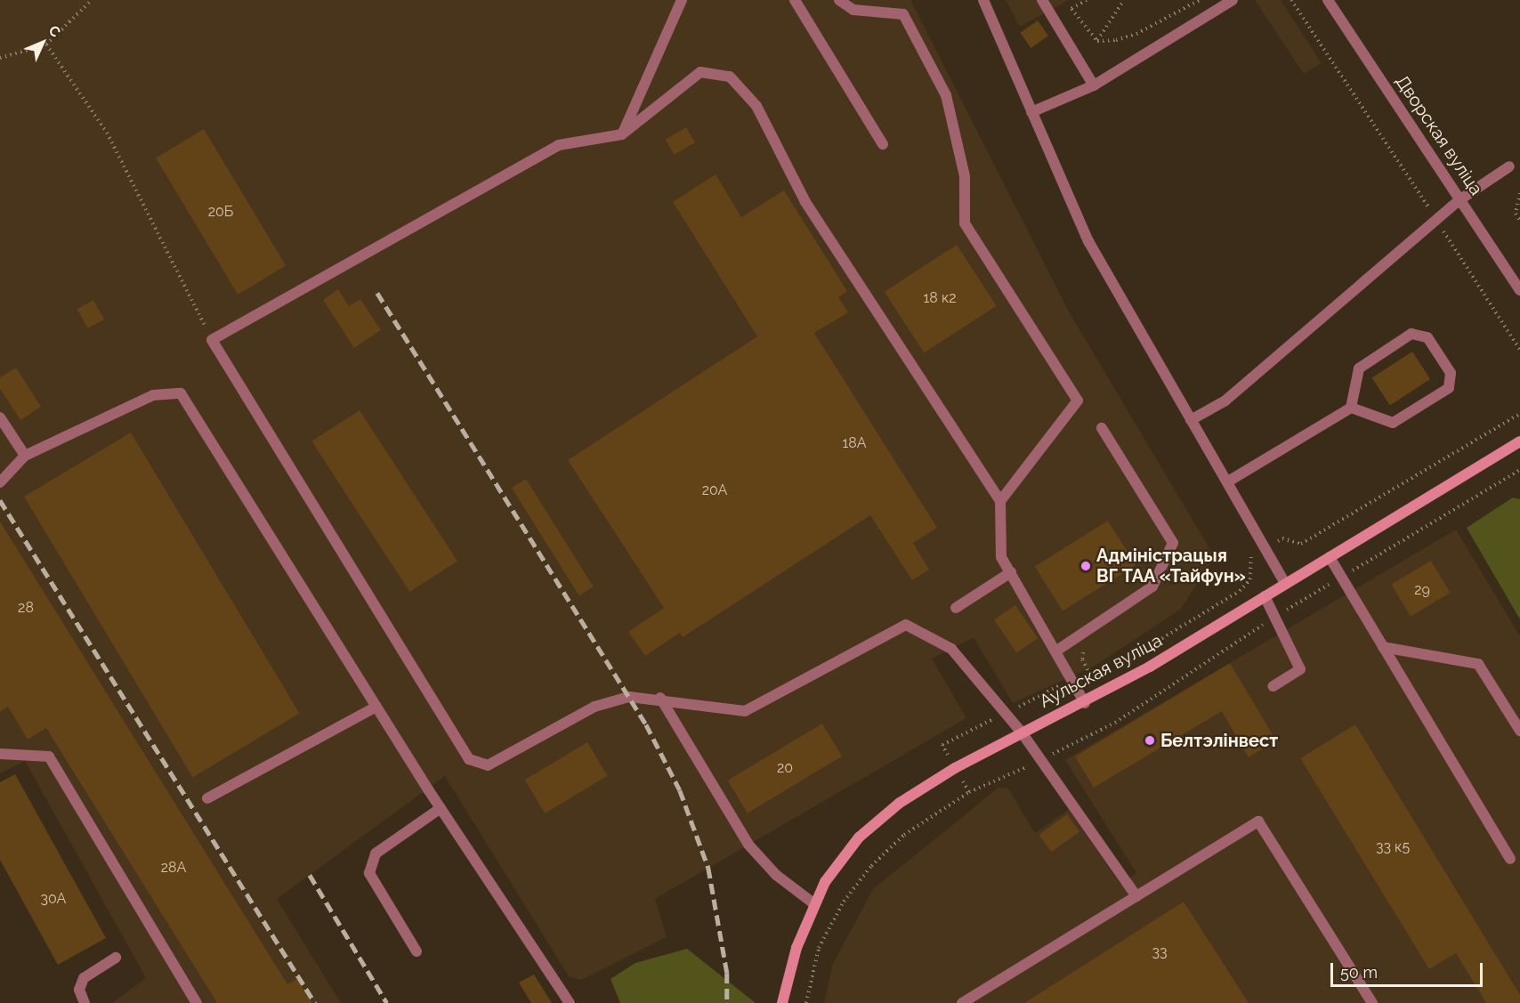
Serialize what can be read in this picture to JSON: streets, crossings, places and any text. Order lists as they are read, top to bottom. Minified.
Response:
{"streets":{"street":["Дворская вуліца","Аульская вуліца"]},"places":["Адміністрацыя ВГ ТАА «Тайфун»","Белтэлінвест"],"house_numbers":["20Б","18 к2","18А","20А","29","28","20","33 к5","28А","30А","33"],"scale_bar":"50 m","north":"top right"}
